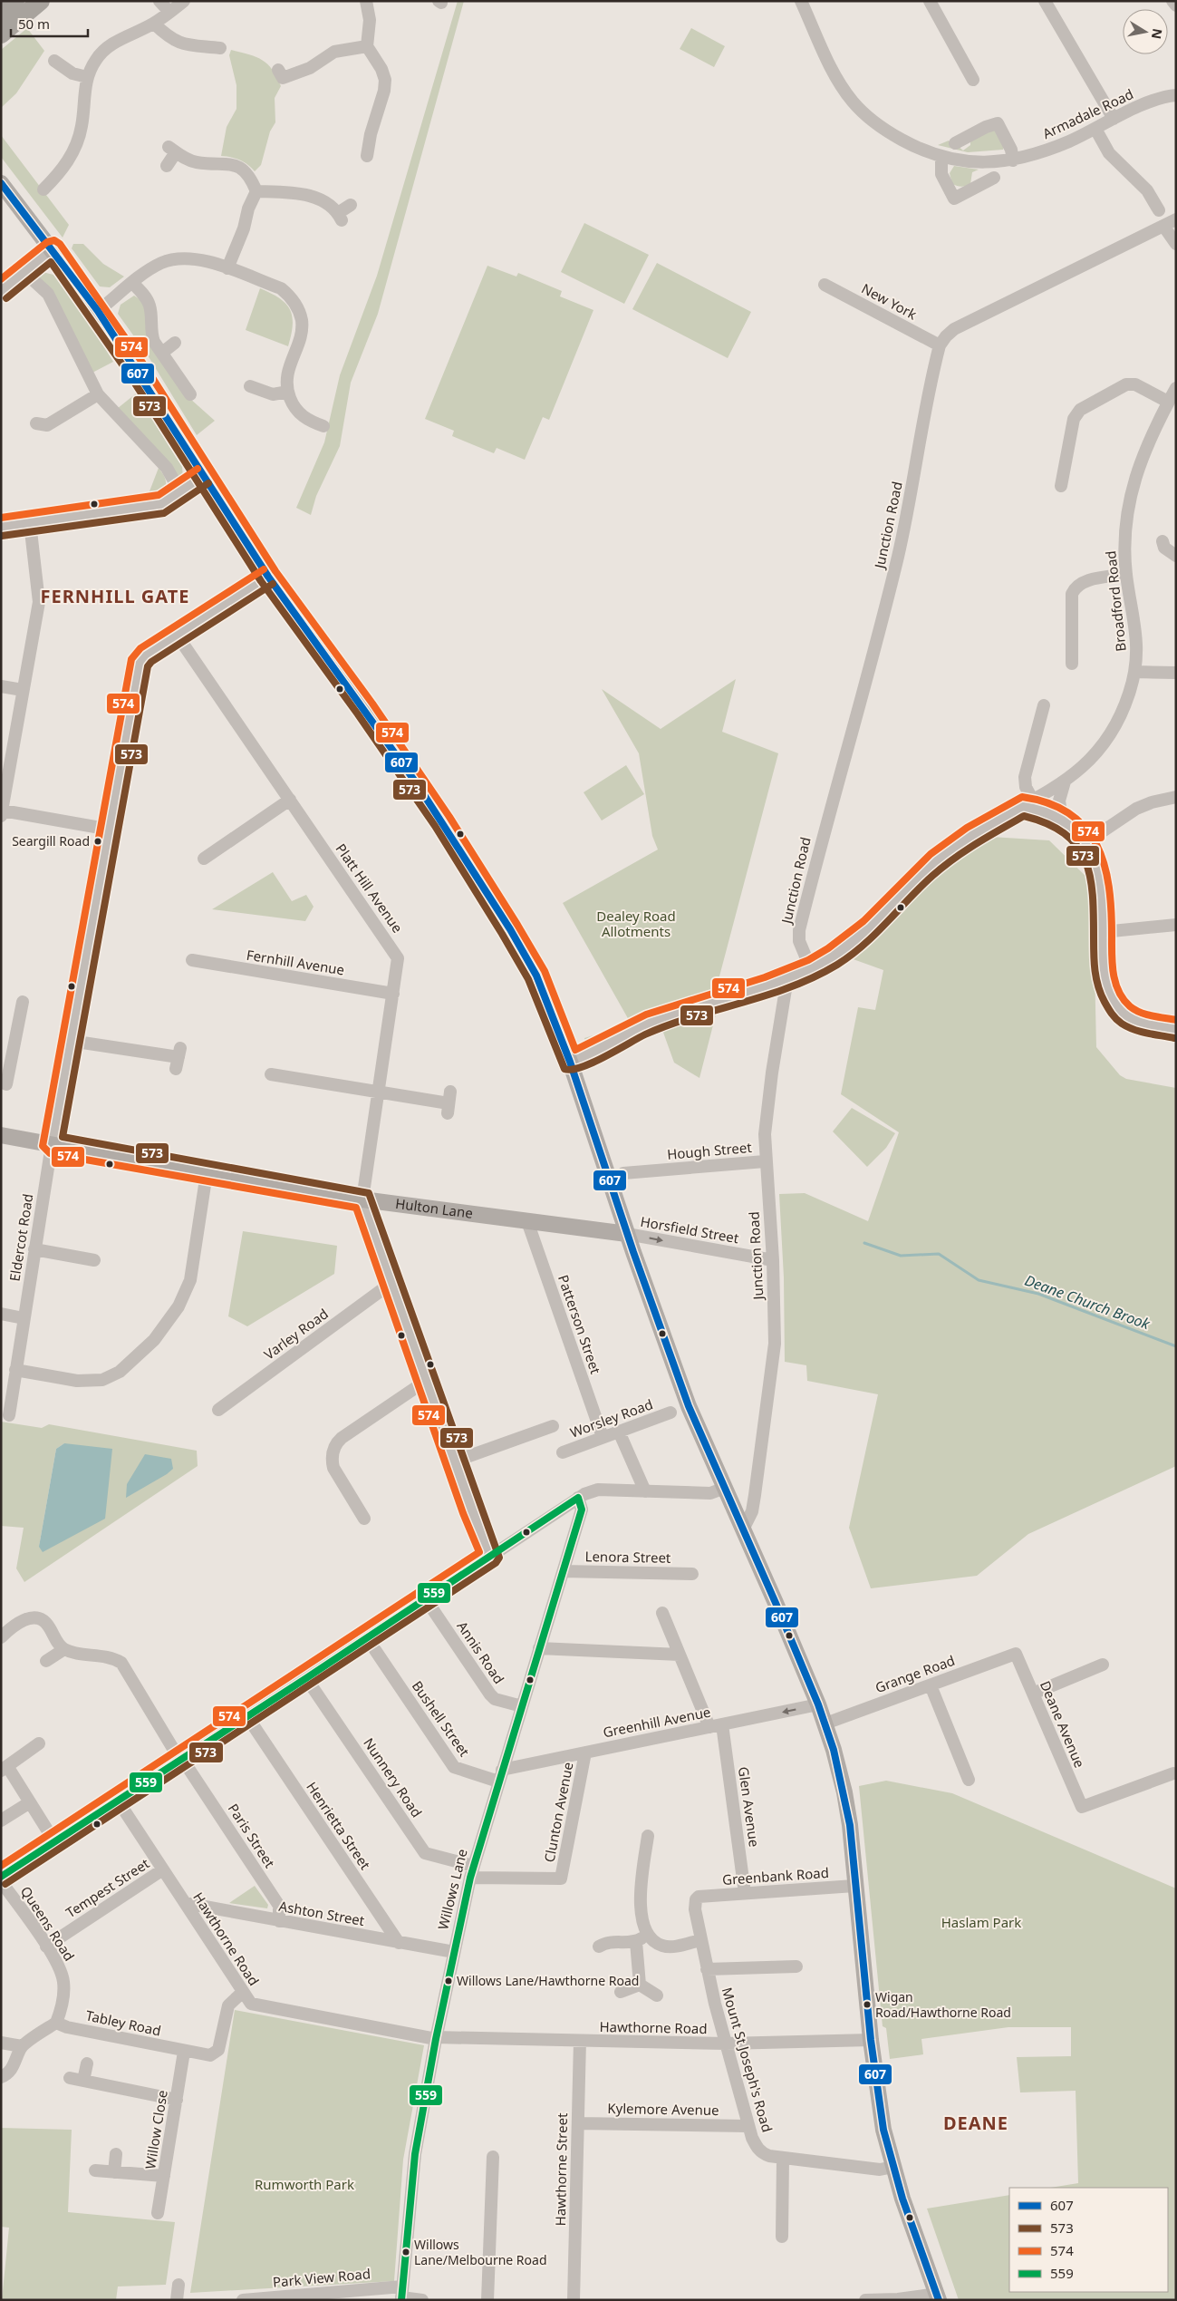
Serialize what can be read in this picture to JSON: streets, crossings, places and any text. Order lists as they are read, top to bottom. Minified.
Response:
{"streets":{"main road":["Hulton Lane"],"street":["Armadale Road","New York","Junction Road","Broadford Road","Platt Hill Avenue","Fernhill Avenue","Hough Street","Horsfield Street","Eldercot Road","Patterson Street","Varley Road","Worsley Road","Lenora Street","Annis Road","Grange Road","Bushell Street","Greenhill Avenue","Deane Avenue","Nunnery Road","Glen Avenue","Clunton Avenue","Henrietta Street","Paris Street","Greenbank Road","Tempest Street","Willows Lane","Ashton Street","Queens Road","Hawthorne Road","Tabley Road","Mount St Joseph's Road","Kylemore Avenue","Willow Close","Hawthorne Street","Park View Road"]},"crossings":[["New York","Junction Road"],["Junction Road","Broadford Road"],["Junction Road","Hough Street"],["Junction Road","Horsfield Street"],["Platt Hill Avenue","Fernhill Avenue"],["Platt Hill Avenue","Hulton Lane"],["Platt Hill Avenue","Eldercot Road"],["Hulton Lane","Horsfield Street"],["Hulton Lane","Eldercot Road"],["Hulton Lane","Patterson Street"],["Patterson Street","Worsley Road"],["Lenora Street","Willows Lane"],["Annis Road","Willows Lane"],["Grange Road","Deane Avenue"],["Bushell Street","Greenhill Avenue"],["Bushell Street","Willows Lane"],["Greenhill Avenue","Glen Avenue"],["Greenhill Avenue","Clunton Avenue"],["Greenhill Avenue","Willows Lane"],["Nunnery Road","Clunton Avenue"],["Nunnery Road","Willows Lane"],["Glen Avenue","Greenbank Road"],["Clunton Avenue","Willows Lane"],["Henrietta Street","Ashton Street"],["Paris Street","Ashton Street"],["Greenbank Road","Mount St Joseph's Road"],["Tempest Street","Queens Road"],["Tempest Street","Hawthorne Road"],["Willows Lane","Ashton Street"],["Willows Lane","Hawthorne Road"],["Willows Lane","Park View Road"],["Ashton Street","Hawthorne Road"],["Queens Road","Tabley Road"],["Hawthorne Road","Tabley Road"],["Hawthorne Road","Mount St Joseph's Road"],["Hawthorne Road","Hawthorne Street"],["Tabley Road","Willow Close"],["Mount St Joseph's Road","Kylemore Avenue"],["Kylemore Avenue","Hawthorne Street"]],"one_way":["Horsfield Street"],"districts":["FERNHILL GATE","DEANE"],"water":["Deane Church Brook"],"parks":["Dealey Road Allotments","Haslam Park","Rumworth Park"],"places":["Seargill Road","Willows Lane/Hawthorne Road","Wigan Road/Hawthorne Road","Willows Lane/Melbourne Road"],"lines":["transit line 607","transit line 574","transit line 573","transit line 559"],"legend":["607","573","574","559"],"scale_bar":"50 m","north":"right"}
